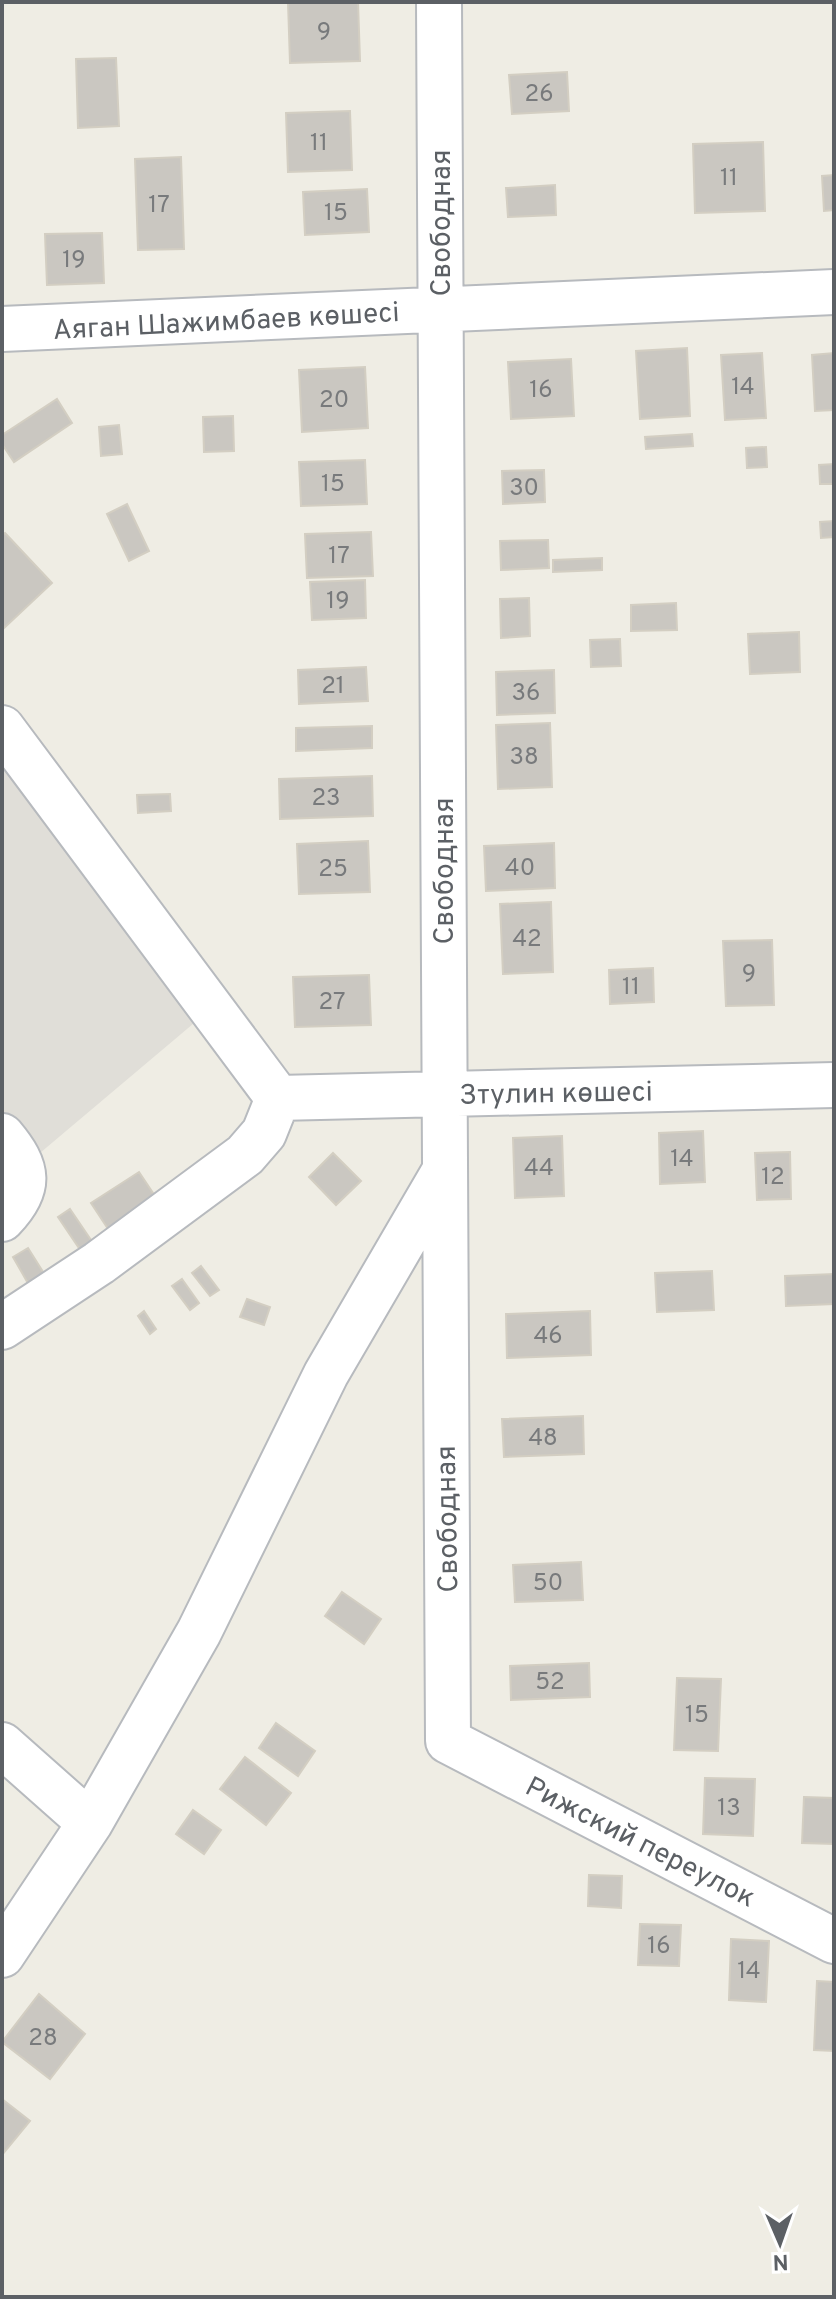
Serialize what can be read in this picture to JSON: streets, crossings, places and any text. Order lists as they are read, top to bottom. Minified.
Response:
{"streets":{"street":["Свободная","Аяган Шажимбаев көшесі","Зтулин көшесі","Рижский переулок"]},"crossings":[["Свободная","Аяган Шажимбаев көшесі"],["Свободная","Зтулин көшесі"],["Свободная","Рижский переулок"]],"house_numbers":["9","26","11","11","17","15","19","14","16","20","15","30","17","19","21","36","38","23","40","25","42","9","11","27","14","44","12","46","48","50","52","15","13","16","14","28"],"north":"bottom"}
